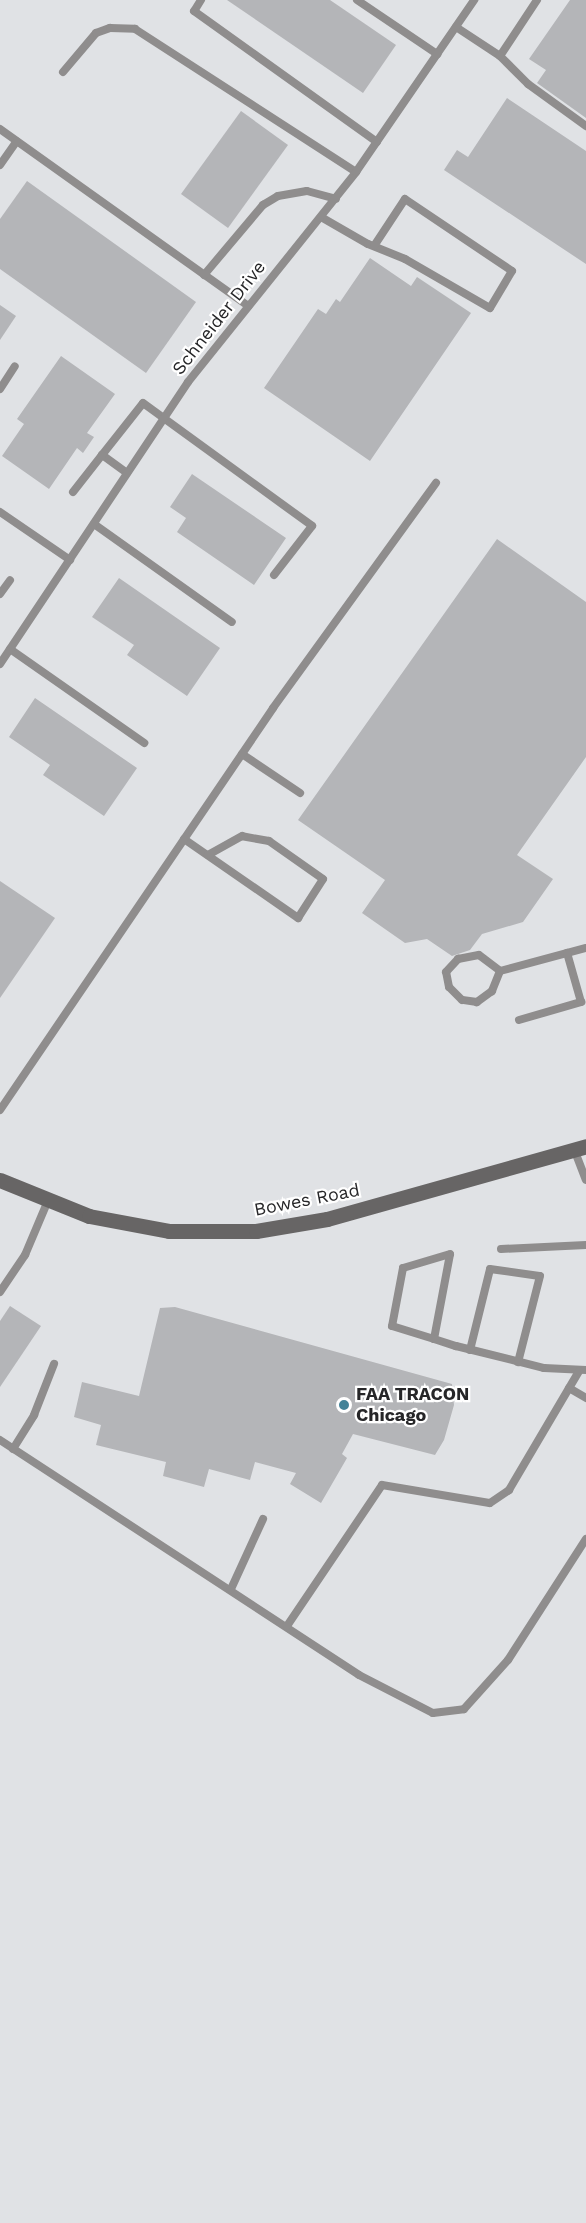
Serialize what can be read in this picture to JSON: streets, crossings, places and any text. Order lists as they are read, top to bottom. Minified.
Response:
{"streets":{"main road":["Bowes Road"],"lane":["Schneider Drive"]},"places":["FAA TRACON Chicago"]}
